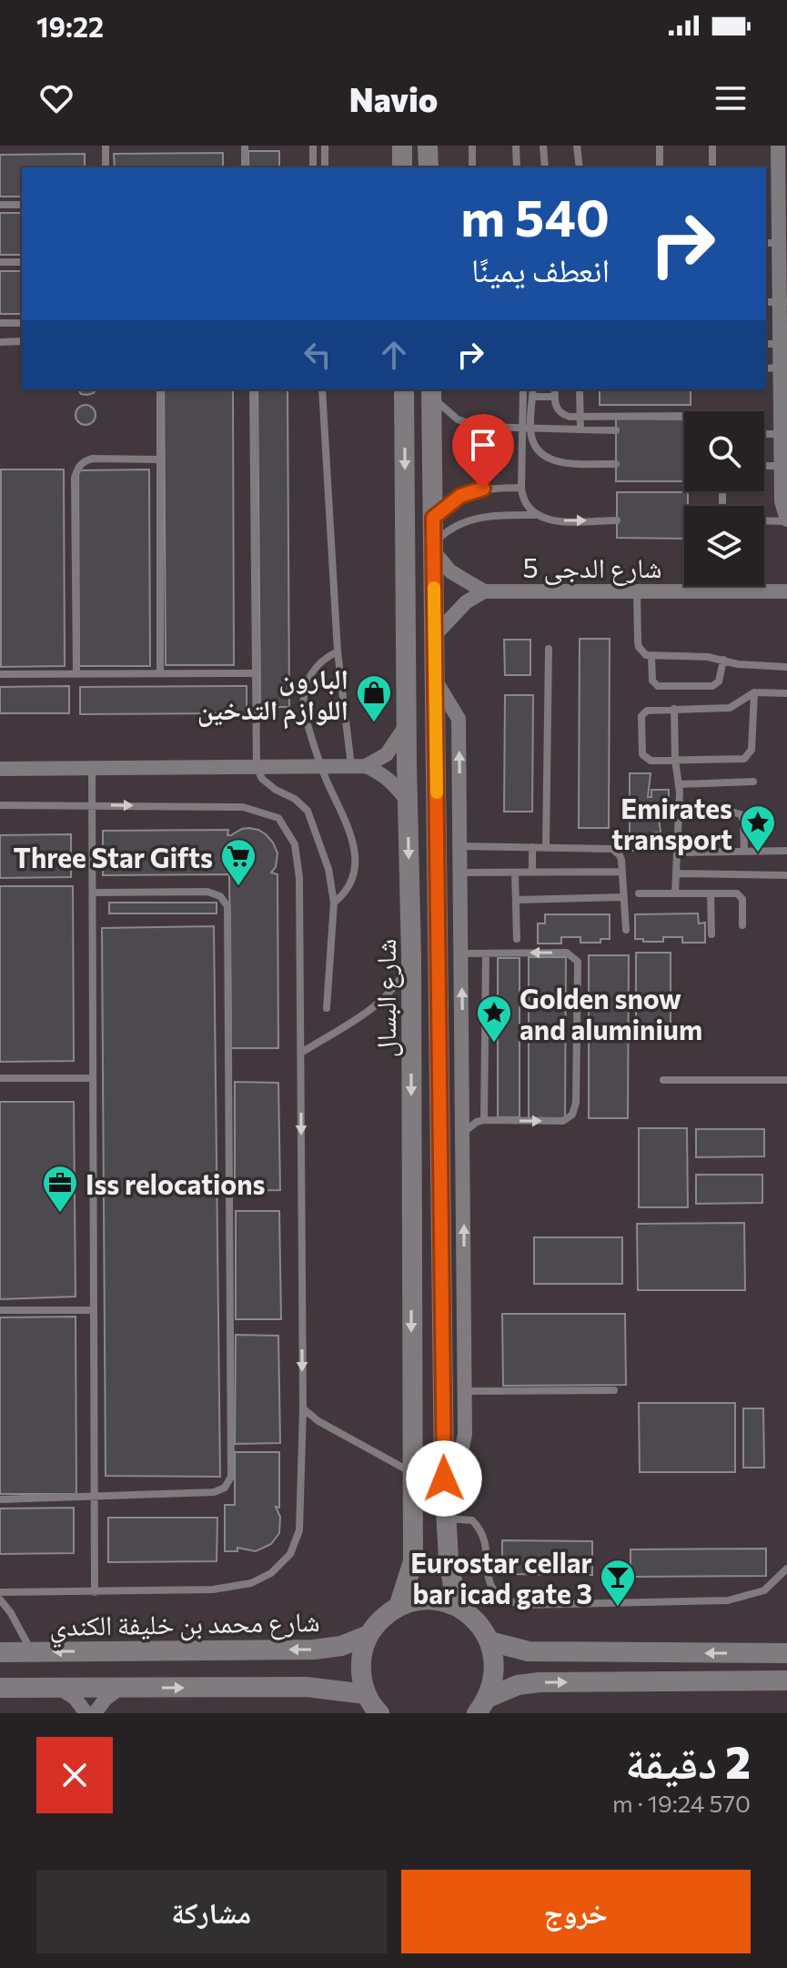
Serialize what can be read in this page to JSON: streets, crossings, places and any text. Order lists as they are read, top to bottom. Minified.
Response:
{"streets":{"street":["شارع الدجى 5","شارع البسال","شارع محمد بن خليفة الكندي"]},"crossings":[["شارع الدجى 5","شارع البسال"]],"places":{"shop":["البارون اللوازم التدخين"],"place":["Emirates transport","Golden snow and aluminium"],"supermarket":["Three Star Gifts"],"office":["Iss relocations"],"bar":["Eurostar cellar bar icad gate 3"]},"page":{"status":"19:22","header":"Navio","turn":["540 m","انعطف يمينًا"],"heading":["2 دقيقة","570 m · 19:24"],"buttons":["خروج","مشاركة"]}}
